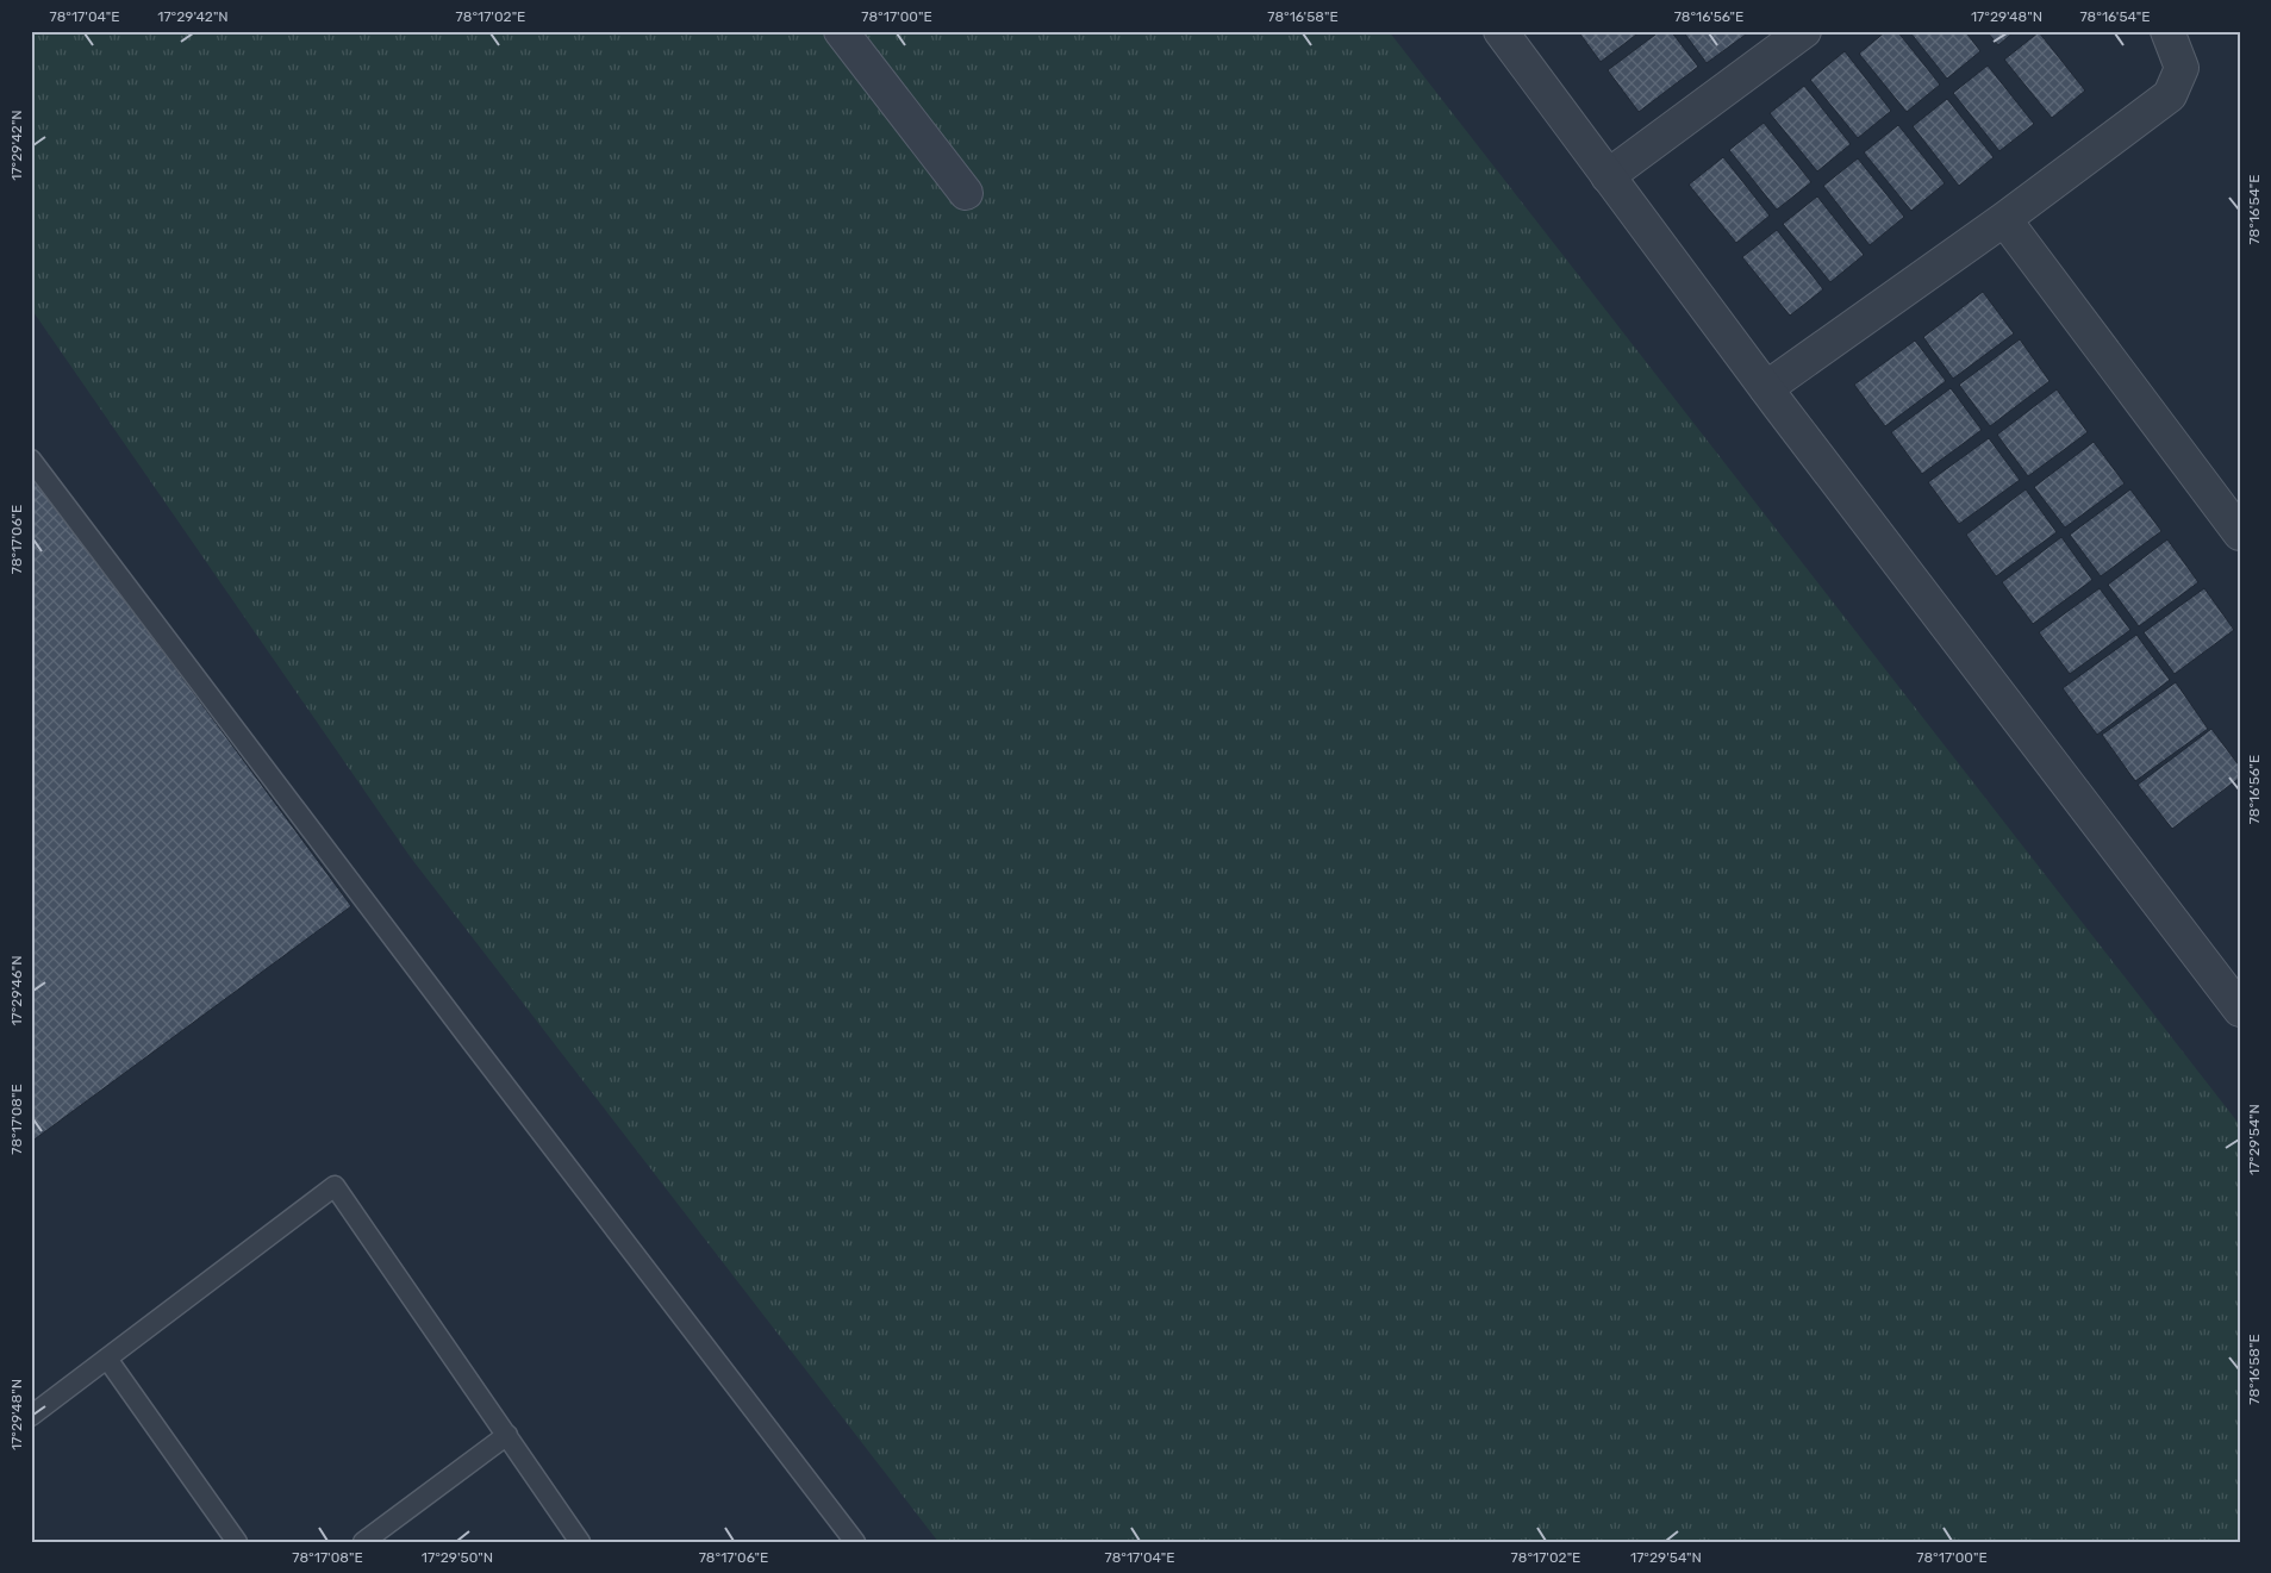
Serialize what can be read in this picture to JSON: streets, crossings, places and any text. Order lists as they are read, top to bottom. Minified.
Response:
{"coordinates":["78°17'04\"E","17°29'42\"N","78°17'02\"E","78°17'00\"E","78°16'58\"E","78°16'56\"E","17°29'48\"N","78°16'54\"E","78°17'06\"E","17°29'46\"N","78°17'08\"E","17°29'54\"N","17°29'50\"N"]}
